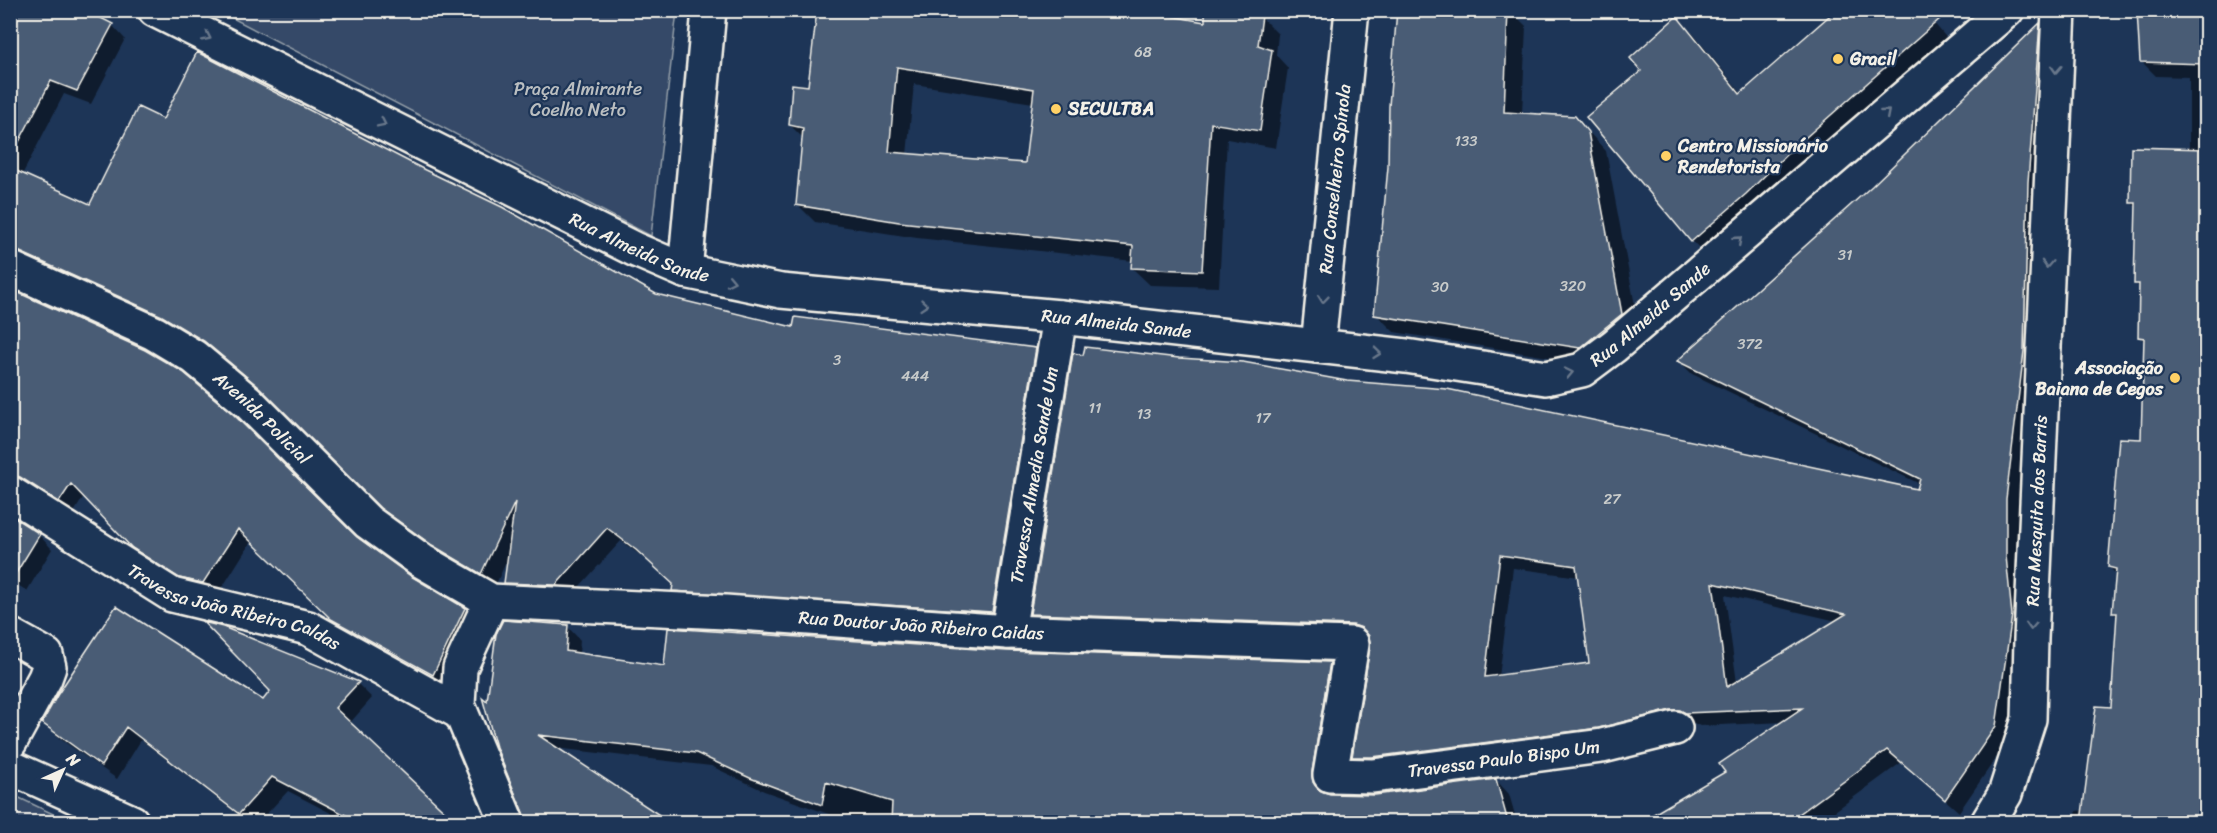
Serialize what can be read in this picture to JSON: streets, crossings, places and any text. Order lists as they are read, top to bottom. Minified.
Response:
{"streets":{"street":["Rua Conselheiro Spínola","Rua Almeida Sande","Avenida Policial","Travessa Almedia Sande Um","Rua Mesquita dos Barris","Travessa João Ribeiro Caldas","Rua Doutor João Ribeiro Caidas","Travessa Paulo Bispo Um"]},"crossings":[["Rua Conselheiro Spínola","Rua Almeida Sande"],["Rua Almeida Sande","Travessa Almedia Sande Um"],["Avenida Policial","Rua Doutor João Ribeiro Caidas"],["Travessa Almedia Sande Um","Rua Doutor João Ribeiro Caidas"],["Rua Doutor João Ribeiro Caidas","Travessa Paulo Bispo Um"]],"one_way":["Rua Conselheiro Spínola","Rua Almeida Sande","Rua Mesquita dos Barris"],"parks":["Praça Almirante Coelho Neto"],"places":["Gracil","SECULTBA","Centro Missionário Rendetorista","Associação Baiana de Cegos"],"house_numbers":["68","133","31","320","30","372","3","444","11","13","17","27"],"north":"top right"}
